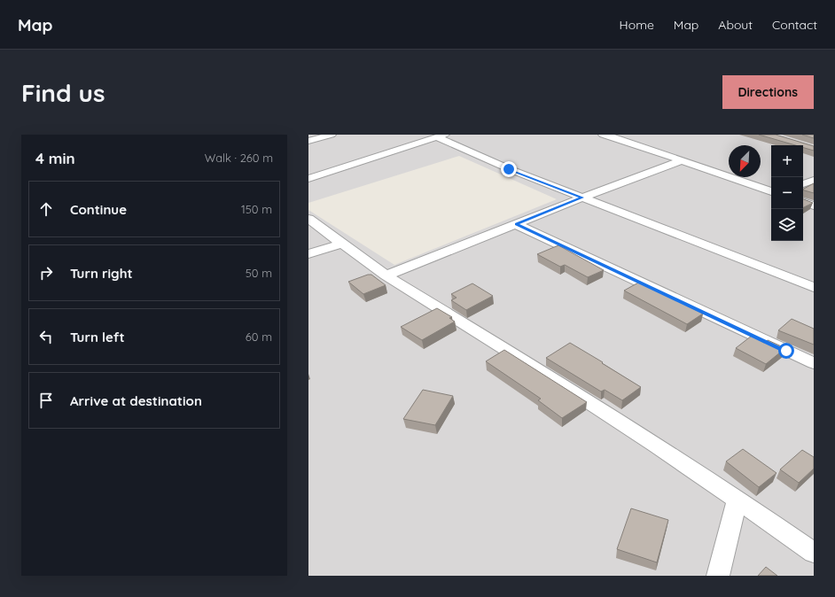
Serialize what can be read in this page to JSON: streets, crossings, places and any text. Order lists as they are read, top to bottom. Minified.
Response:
{"north":"bottom left","page":{"header":"Map","nav":["Home","Map","About","Contact"],"buttons":"Directions","title":"Find us","heading":["4 min","Walk · 260 m"],"map_buttons":["+","−"],"list":[["Continue","150 m"],["Turn right","50 m"],["Turn left","60 m"],"Arrive at destination"]}}
